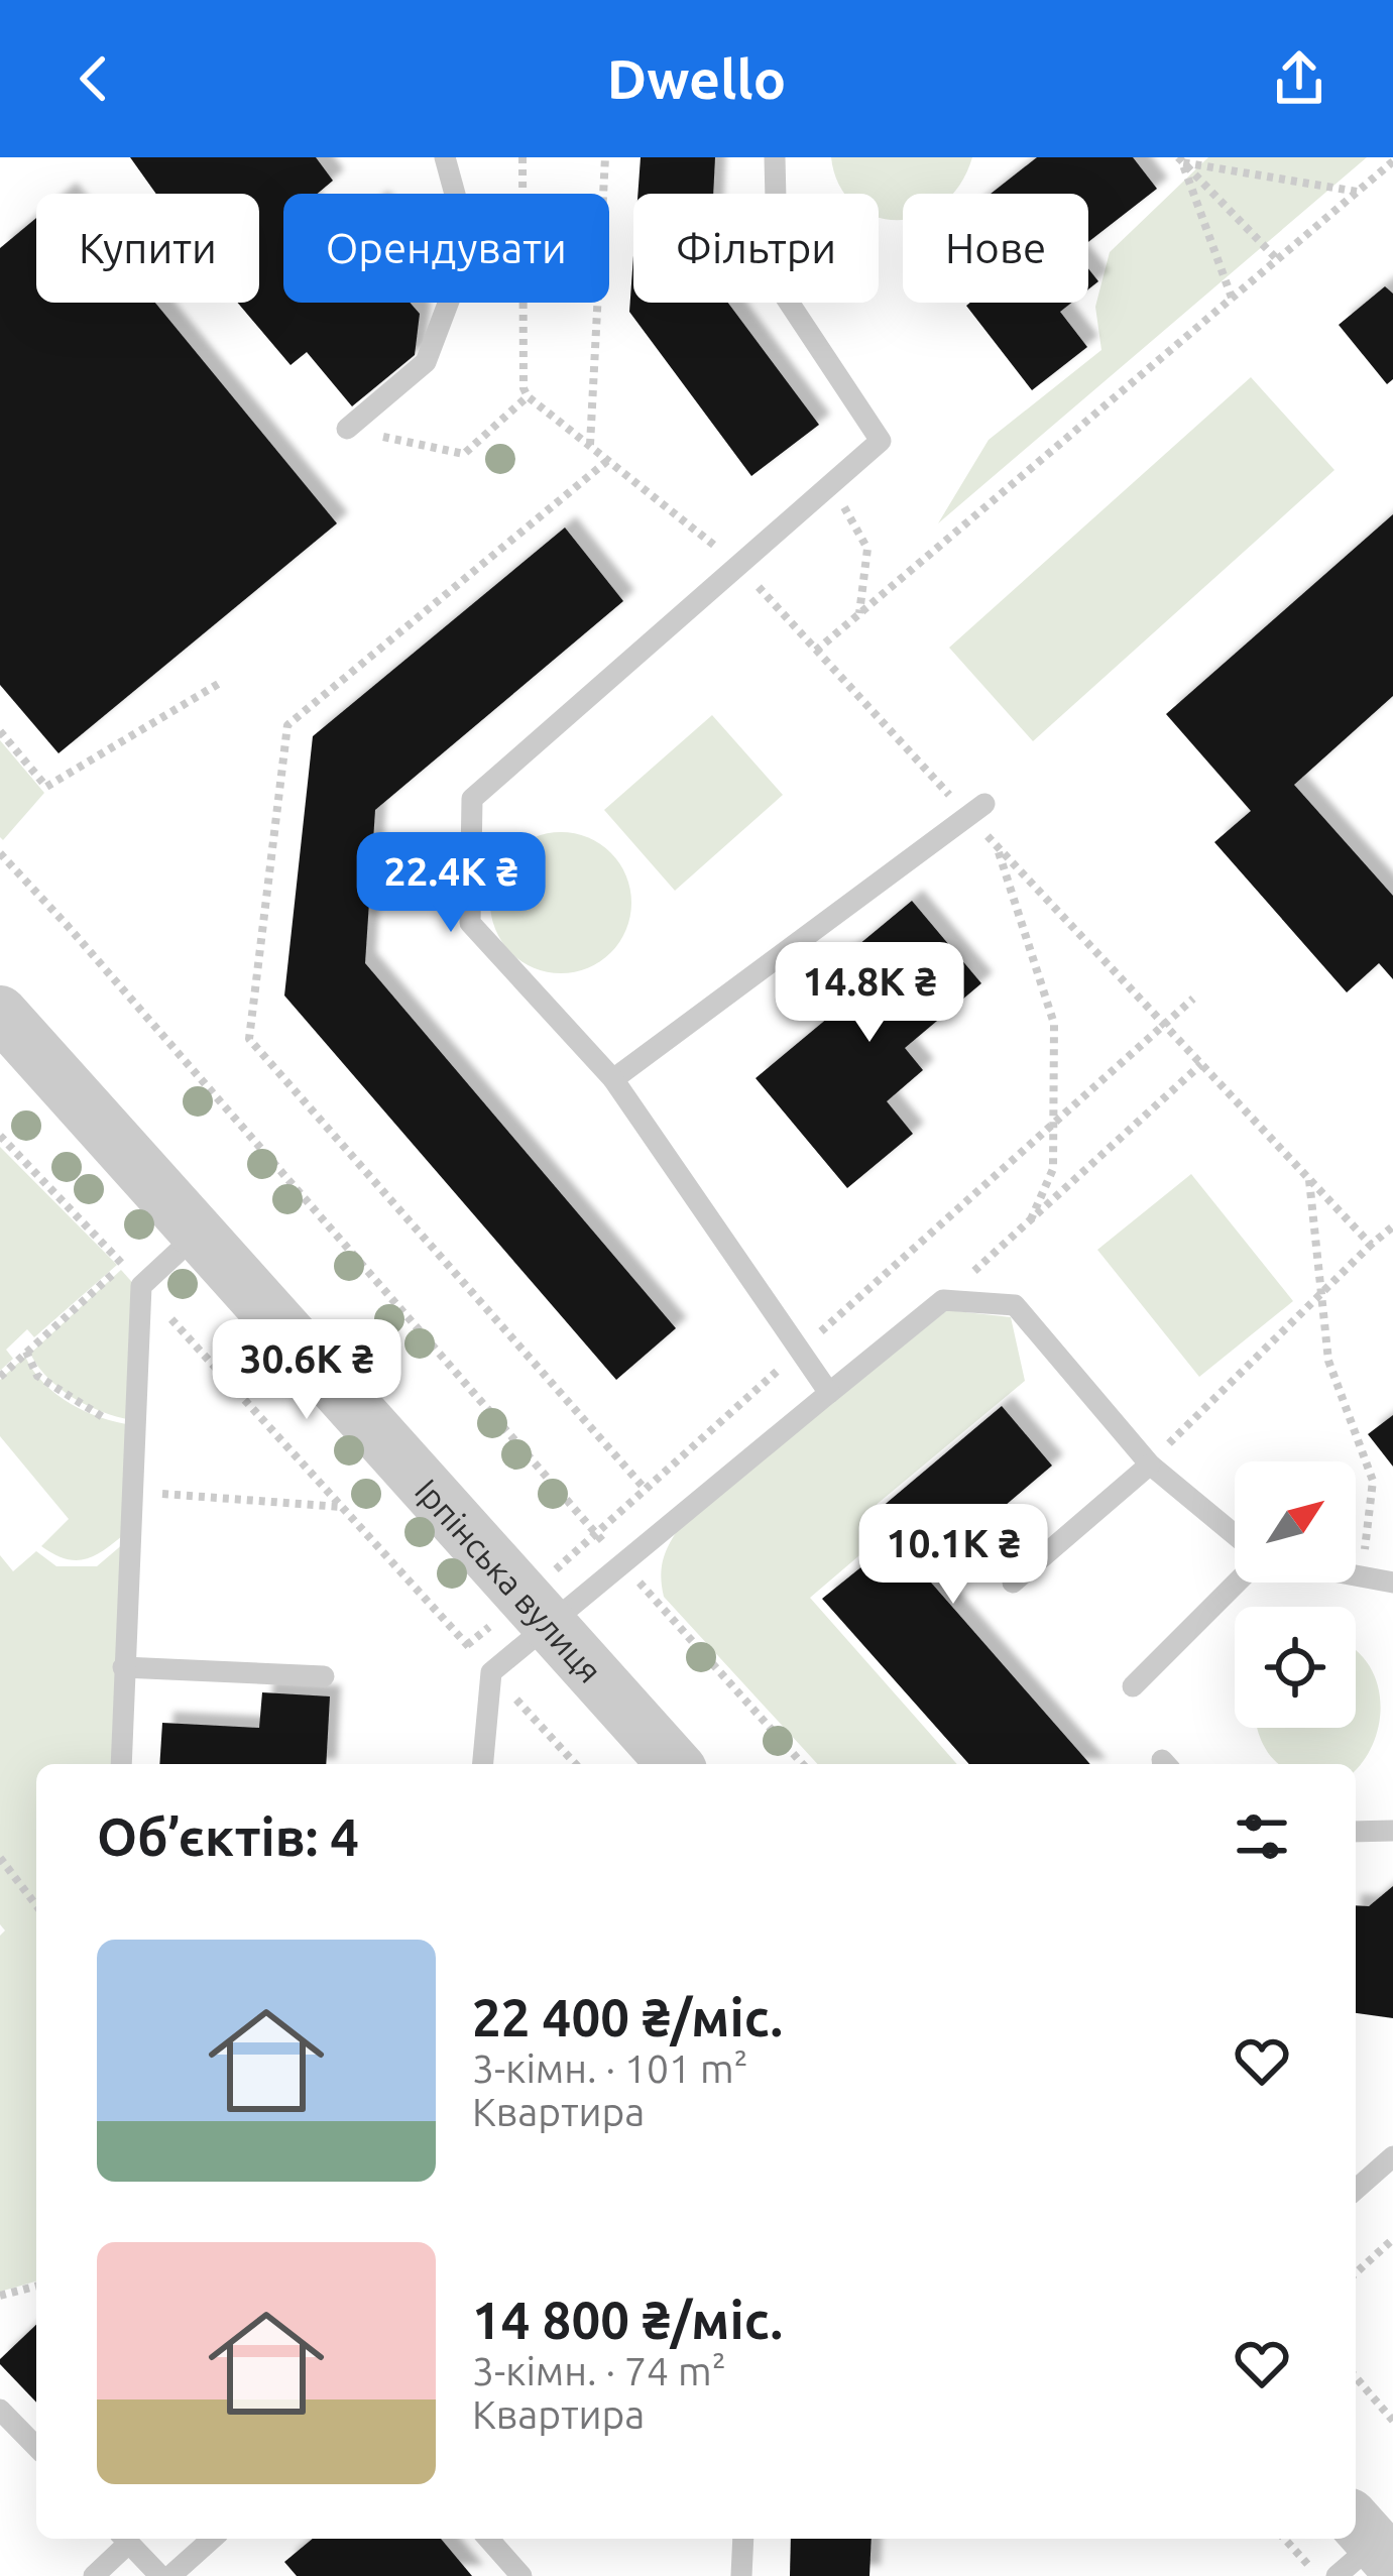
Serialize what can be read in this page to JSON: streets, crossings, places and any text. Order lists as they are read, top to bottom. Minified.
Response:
{"streets":{"street":["Ірпінська вулиця"]},"north":"top right","page":{"header":"Dwello","chip":["Купити","Орендувати","Фільтри","Нове"],"price":["22.4K ₴","14.8K ₴","30.6K ₴","10.1K ₴"],"heading":"Об’єктів: 4","list":[{"name":"22 400 ₴/міс.","note":"3-кімн. · 101 m² · Квартира"},{"name":"14 800 ₴/міс.","note":"3-кімн. · 74 m² · Квартира"}]}}
